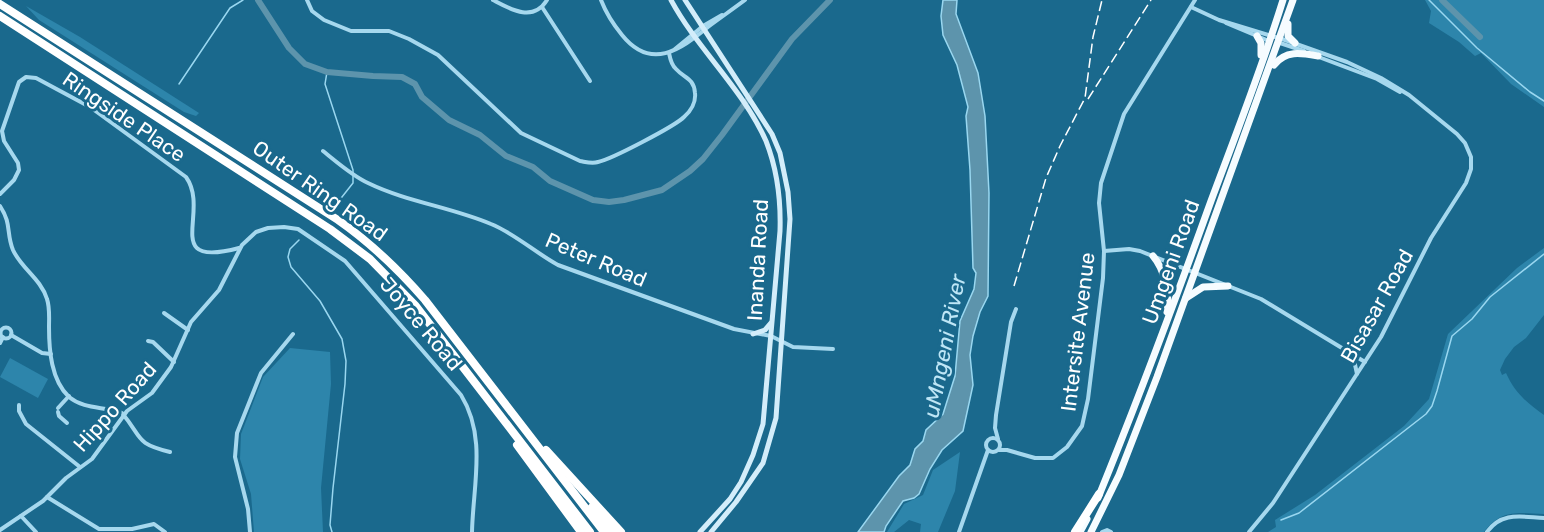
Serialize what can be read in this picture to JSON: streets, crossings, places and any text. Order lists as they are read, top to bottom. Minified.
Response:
{"streets":{"highway":["Outer Ring Road","Umgeni Road"],"main road":["Inanda Road"],"street":["Ringside Place","Peter Road","Bisasar Road","Joyce Road","Intersite Avenue","Hippo Road"]},"crossings":[["Ringside Place","Joyce Road"],["Ringside Place","Hippo Road"],["Peter Road","Inanda Road"],["Joyce Road","Hippo Road"]],"water":["uMngeni River"]}
